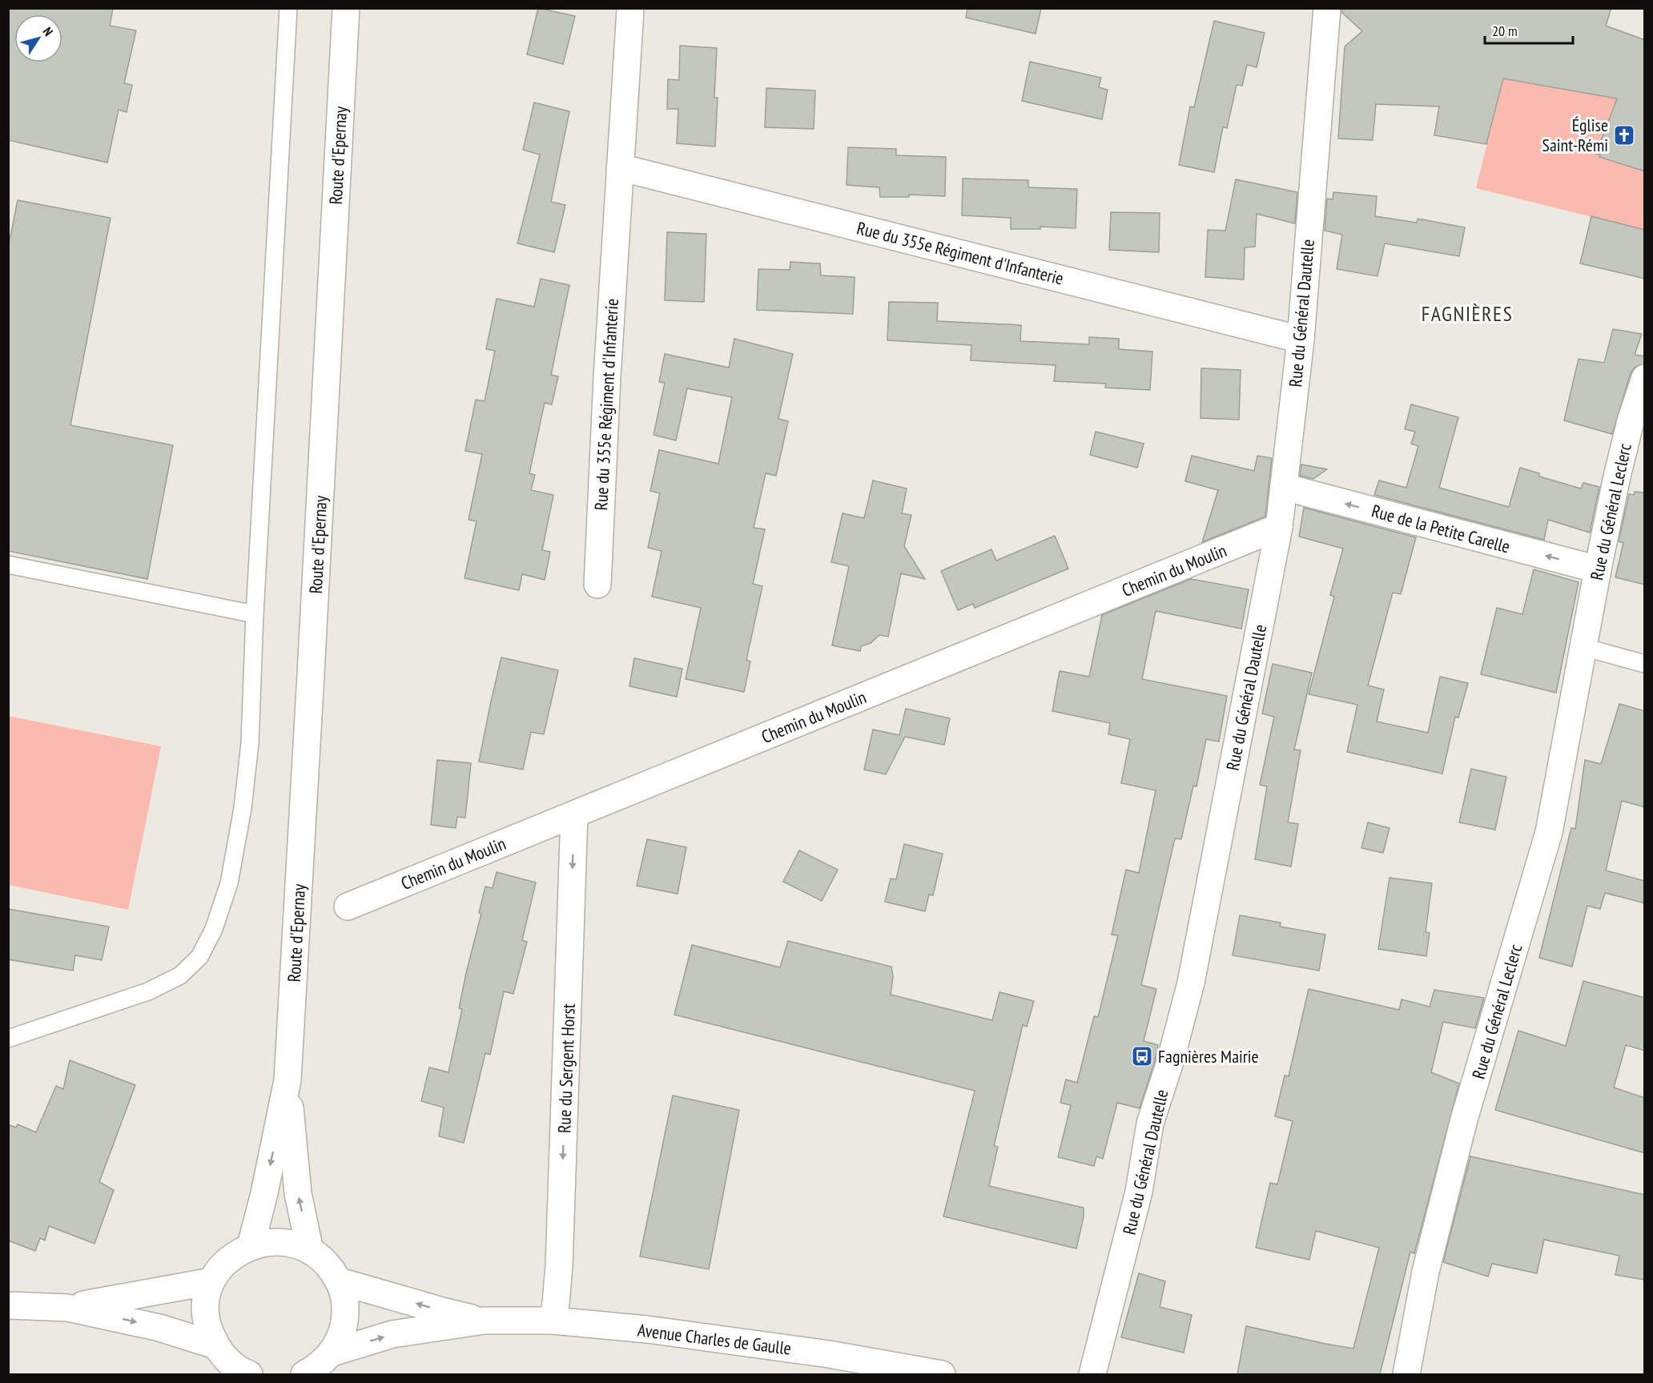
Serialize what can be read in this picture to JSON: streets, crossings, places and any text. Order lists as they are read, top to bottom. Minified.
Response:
{"streets":{"street":["Route d'Epernay","Rue du 355e Régiment d'Infanterie","Rue du Général Dautelle","Rue du Général Leclerc","Rue de la Petite Carelle","Chemin du Moulin","Rue du Sergent Horst","Avenue Charles de Gaulle"]},"crossings":[["Rue du 355e Régiment d'Infanterie","Rue du Général Dautelle"],["Rue du Général Dautelle","Rue de la Petite Carelle"],["Rue du Général Dautelle","Chemin du Moulin"],["Rue du Général Leclerc","Rue de la Petite Carelle"],["Chemin du Moulin","Rue du Sergent Horst"],["Rue du Sergent Horst","Avenue Charles de Gaulle"]],"one_way":["Rue de la Petite Carelle","Rue du Sergent Horst"],"districts":["FAGNIÈRES"],"places":{"church":["Église Saint-Rémi"],"bus stop":["Fagnières Mairie"]},"scale_bar":"20 m","north":"top right"}
